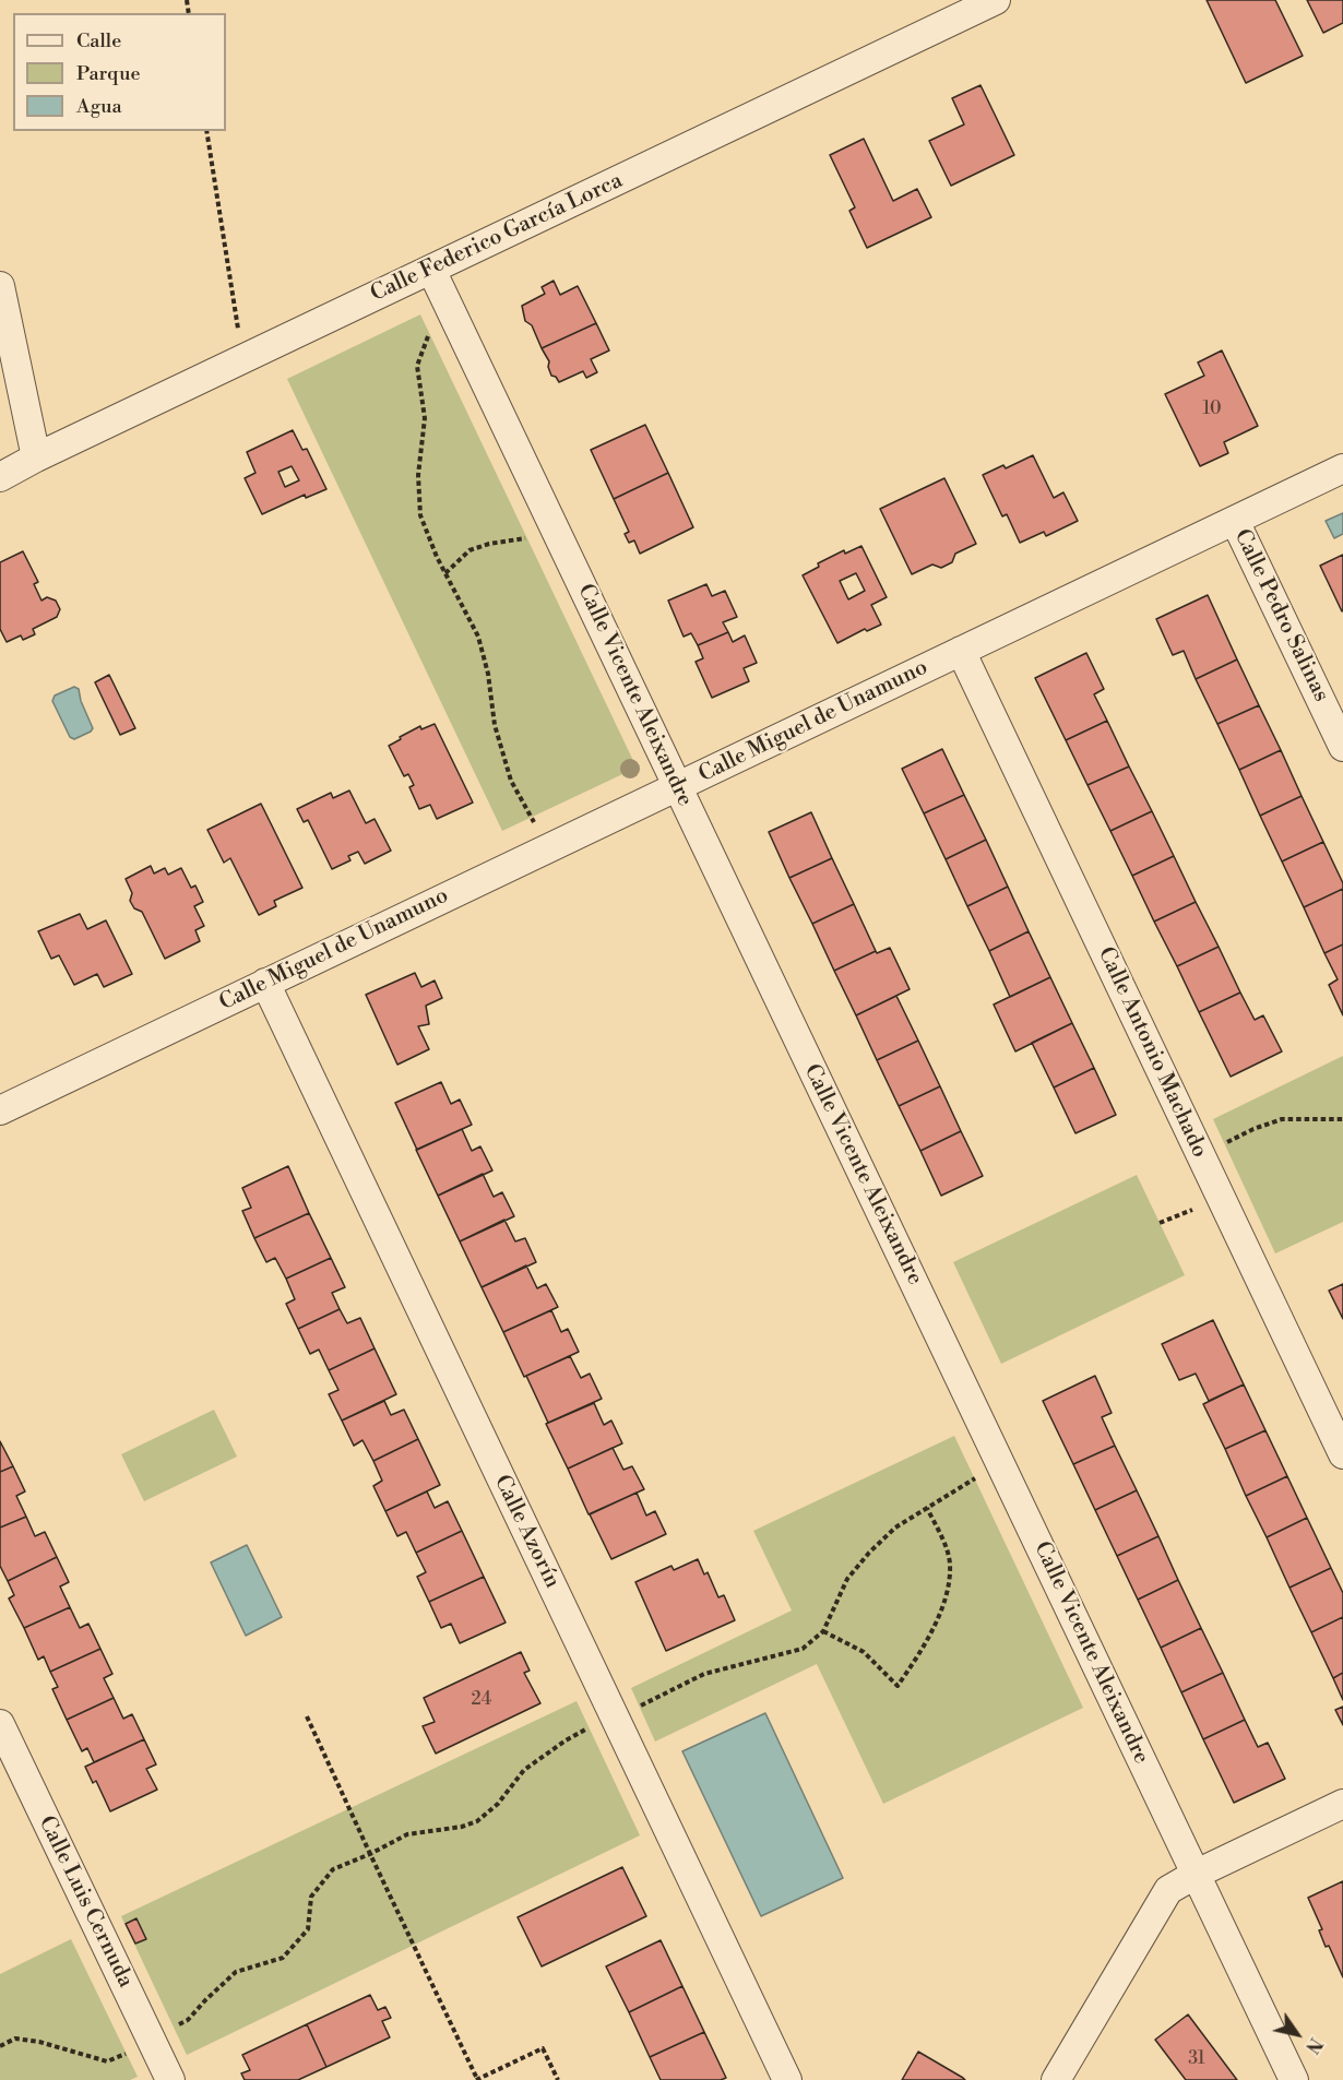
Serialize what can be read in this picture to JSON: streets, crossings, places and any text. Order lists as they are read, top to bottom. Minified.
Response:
{"streets":{"street":["Calle Federico García Lorca","Calle Pedro Salinas","Calle Vicente Aleixandre","Calle Miguel de Unamuno","Calle Antonio Machado","Calle Azorín","Calle Luis Cernuda"]},"crossings":[["Calle Federico García Lorca","Calle Vicente Aleixandre"],["Calle Pedro Salinas","Calle Miguel de Unamuno"],["Calle Vicente Aleixandre","Calle Miguel de Unamuno"],["Calle Miguel de Unamuno","Calle Antonio Machado"],["Calle Miguel de Unamuno","Calle Azorín"]],"house_numbers":["10","24","31"],"legend":["Calle","Parque","Agua"],"north":"bottom right"}
